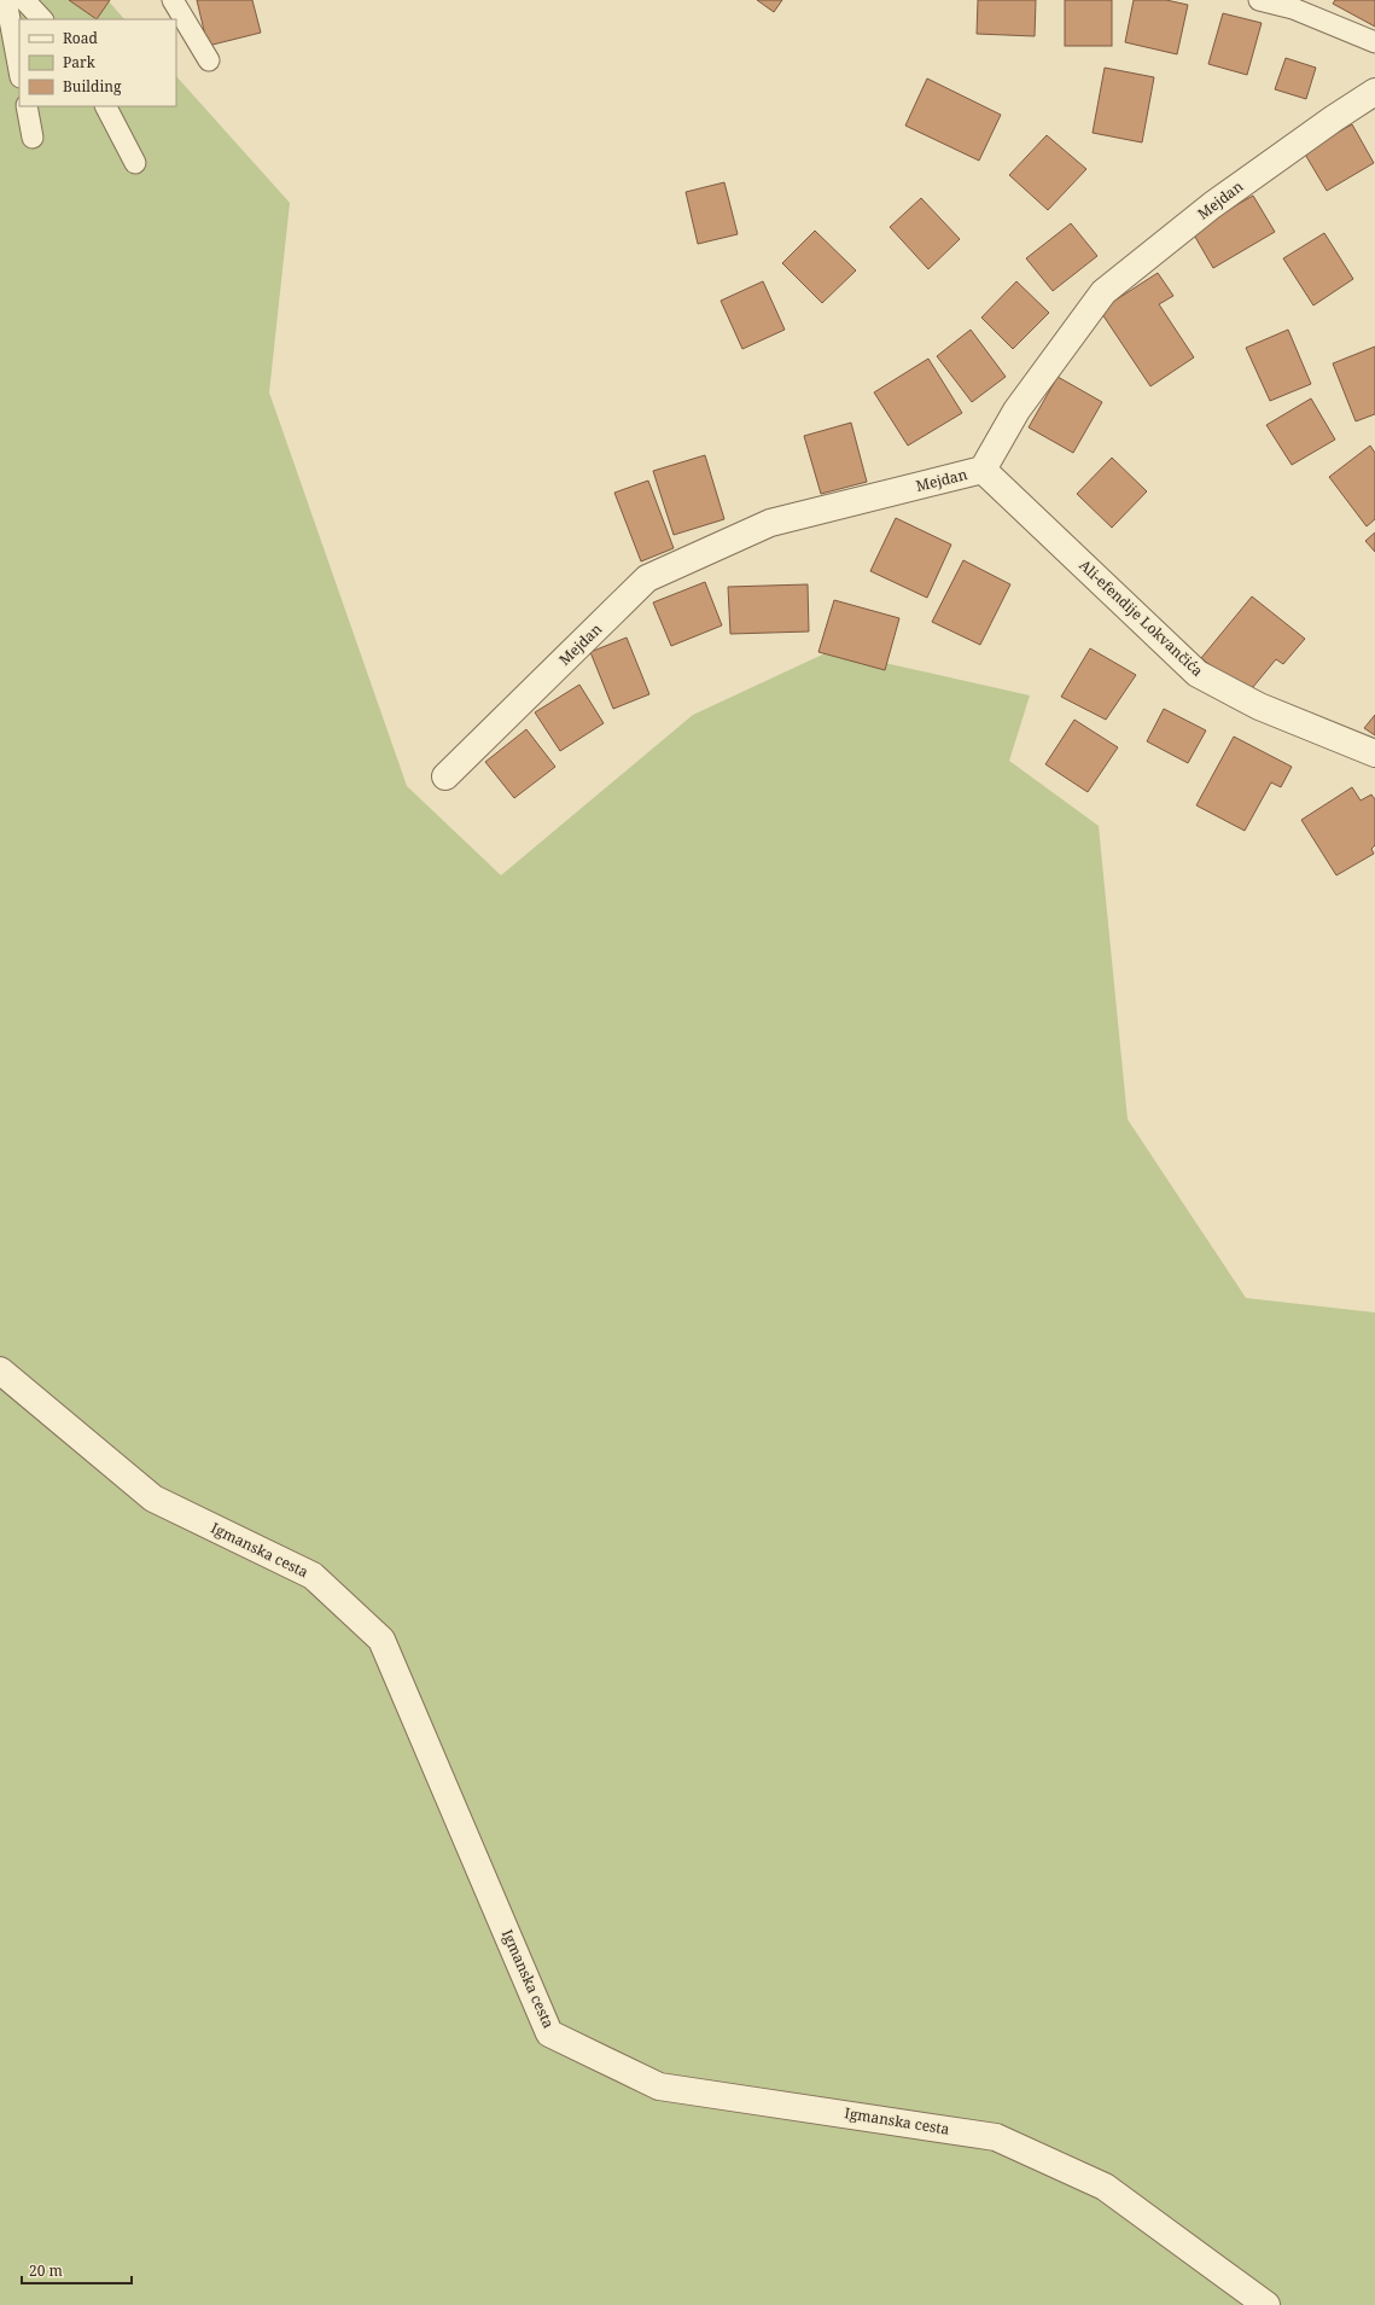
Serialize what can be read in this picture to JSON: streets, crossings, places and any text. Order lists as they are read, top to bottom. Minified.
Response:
{"streets":{"street":["Mejdan","Ali-efendije Lokvančića","Igmanska cesta"]},"crossings":[["Mejdan","Ali-efendije Lokvančića"]],"legend":["Road","Park","Building"],"scale_bar":"20 m"}
